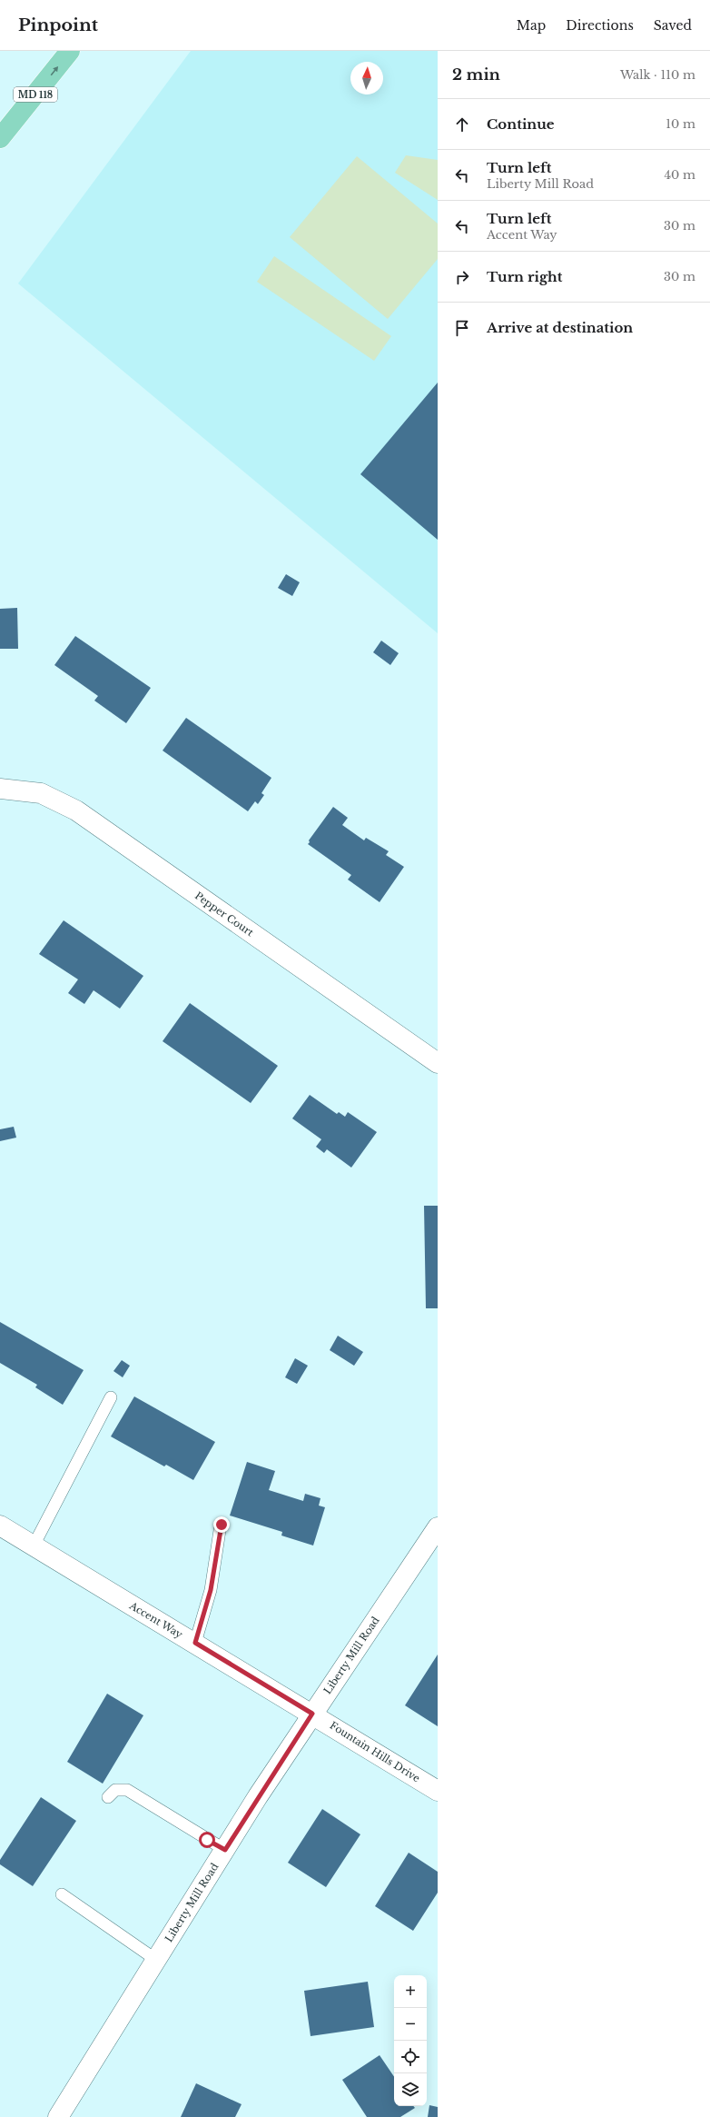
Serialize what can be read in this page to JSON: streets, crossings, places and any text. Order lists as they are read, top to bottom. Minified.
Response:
{"streets":{"main road":["MD 118"],"street":["Pepper Court","Accent Way","Liberty Mill Road","Fountain Hills Drive"]},"crossings":[["Accent Way","Liberty Mill Road"],["Accent Way","Fountain Hills Drive"],["Liberty Mill Road","Fountain Hills Drive"]],"north":"top","page":{"header":"Pinpoint","nav":["Map","Directions","Saved"],"heading":["2 min","Walk · 110 m"],"list":[["Continue","10 m"],["Turn left","Liberty Mill Road","40 m"],["Turn left","Accent Way","30 m"],["Turn right","30 m"],"Arrive at destination"],"map_buttons":["+","−"]}}
